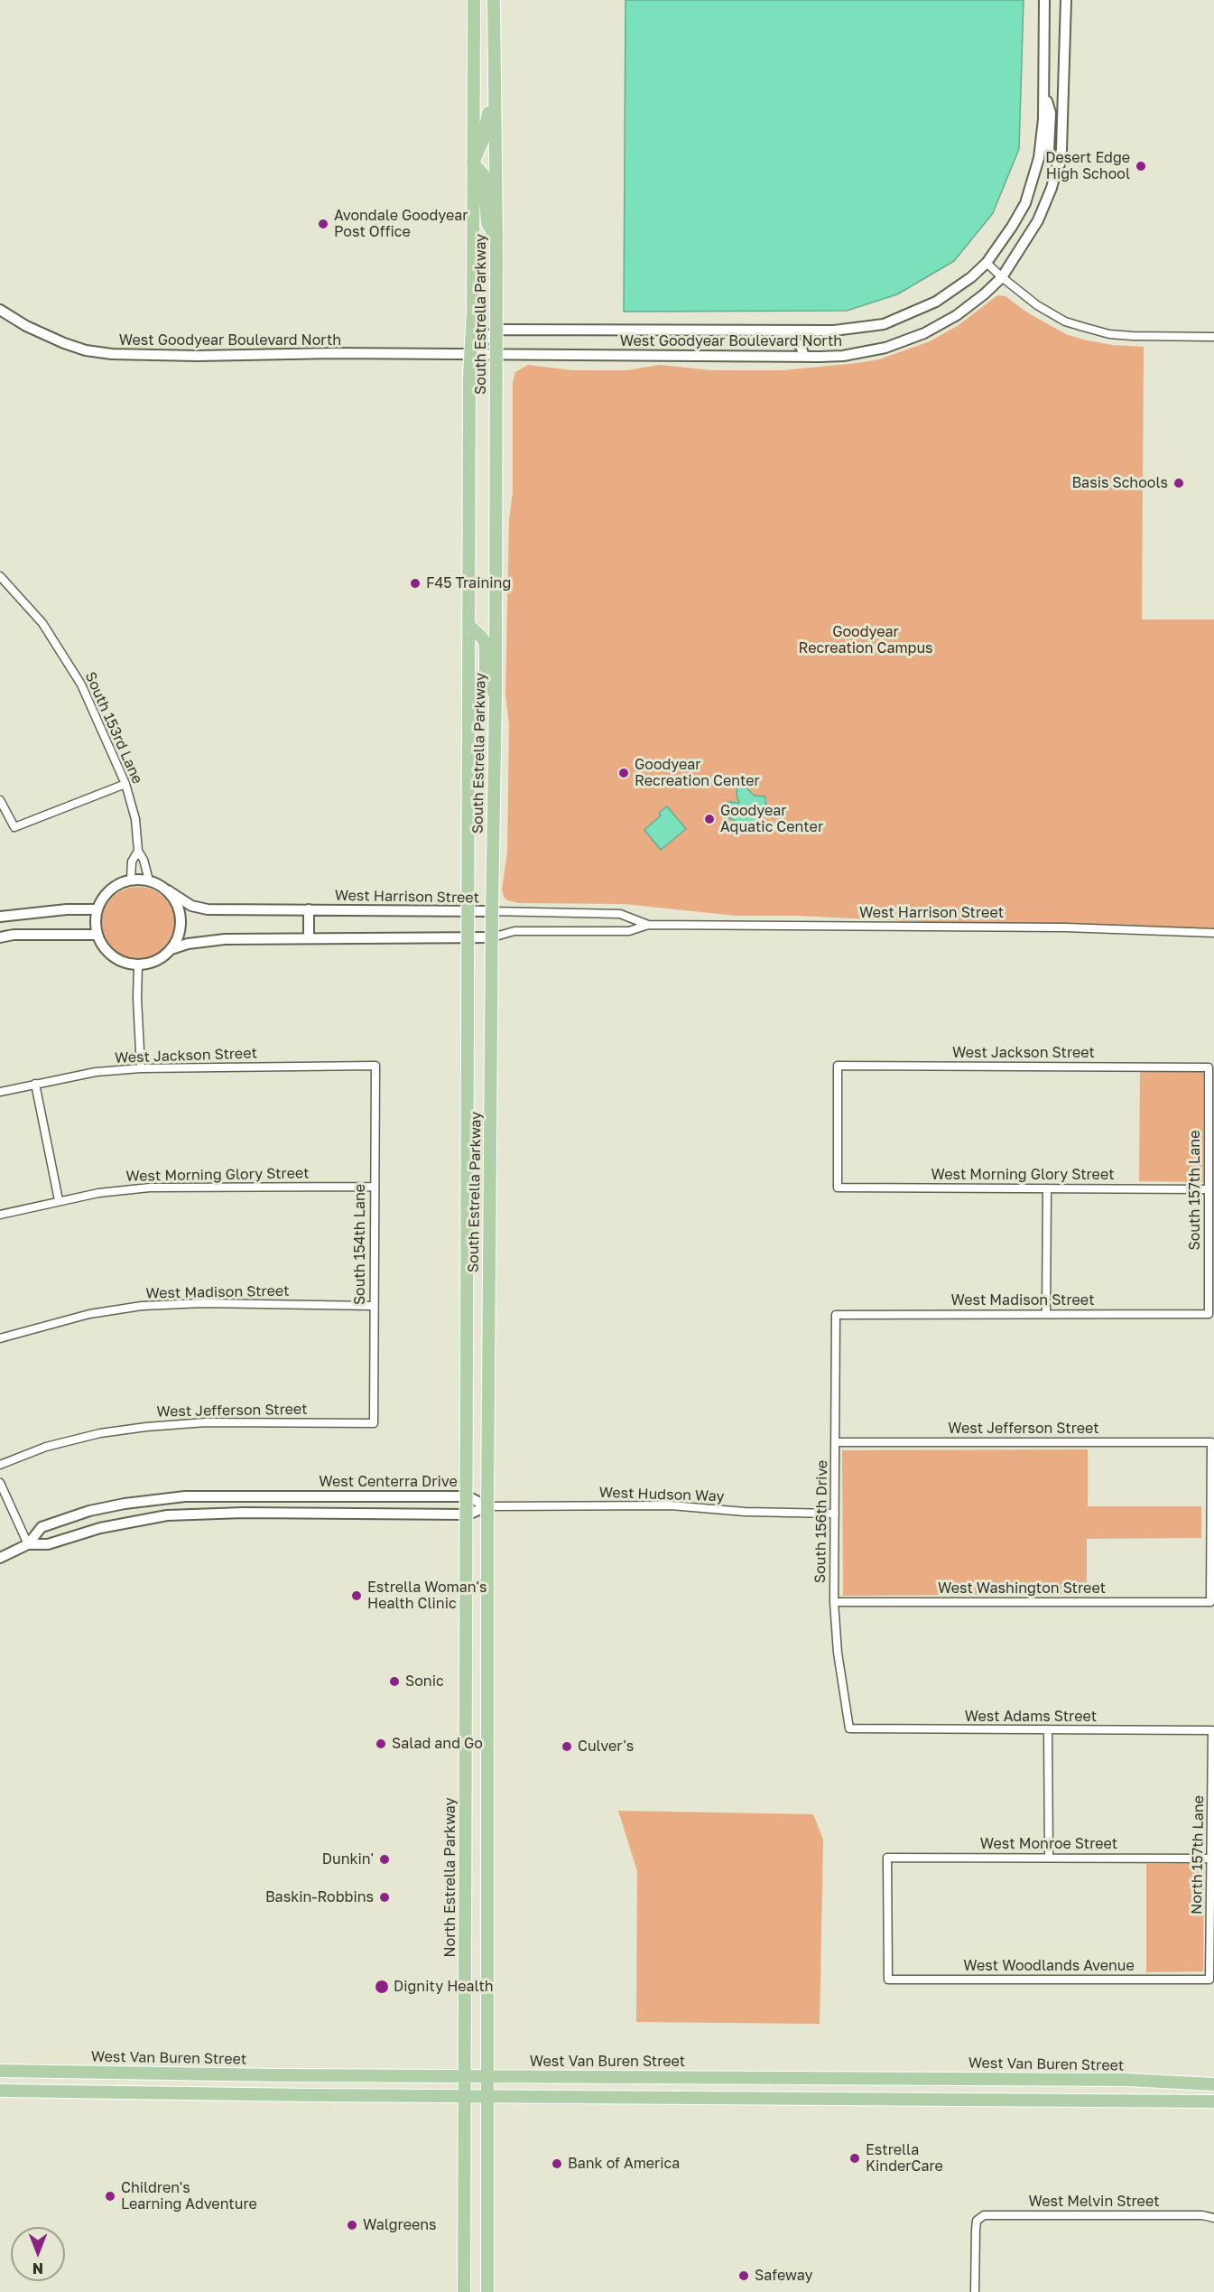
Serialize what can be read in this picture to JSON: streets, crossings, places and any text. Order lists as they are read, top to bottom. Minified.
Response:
{"streets":{"main road":["South Estrella Parkway","North Estrella Parkway","West Van Buren Street"],"street":["West Goodyear Boulevard North","South 153rd Lane","West Harrison Street","West Jackson Street","West Morning Glory Street","South 157th Lane","South 154th Lane","West Madison Street","West Jefferson Street","West Centerra Drive","West Hudson Way","South 156th Drive","West Washington Street","West Adams Street","West Monroe Street","North 157th Lane","West Woodlands Avenue","West Melvin Street"]},"crossings":[["South Estrella Parkway","West Goodyear Boulevard North"],["South Estrella Parkway","West Harrison Street"],["South Estrella Parkway","West Centerra Drive"],["South Estrella Parkway","West Hudson Way"],["South Estrella Parkway","North Estrella Parkway"],["South 153rd Lane","West Harrison Street"],["West Jackson Street","West Morning Glory Street"],["West Jackson Street","South 157th Lane"],["West Jackson Street","South 154th Lane"],["West Morning Glory Street","South 157th Lane"],["West Morning Glory Street","South 154th Lane"],["South 157th Lane","West Madison Street"],["South 154th Lane","West Madison Street"],["South 154th Lane","West Jefferson Street"],["West Madison Street","South 156th Drive"],["West Jefferson Street","South 156th Drive"],["West Jefferson Street","West Washington Street"],["West Centerra Drive","West Hudson Way"],["West Centerra Drive","North Estrella Parkway"],["West Hudson Way","South 156th Drive"],["South 156th Drive","West Washington Street"],["South 156th Drive","West Adams Street"],["West Adams Street","North 157th Lane"],["West Monroe Street","North 157th Lane"],["West Monroe Street","West Woodlands Avenue"],["North 157th Lane","West Woodlands Avenue"],["North Estrella Parkway","West Van Buren Street"]],"parks":["Goodyear Recreation Campus"],"places":["Desert Edge High School","Avondale Goodyear Post Office","Basis Schools","F45 Training","Goodyear Recreation Center","Goodyear Aquatic Center","Estrella Woman's Health Clinic","Sonic","Salad and Go","Culver's","Dunkin'","Baskin-Robbins","Dignity Health","Estrella KinderCare","Bank of America","Children's Learning Adventure","Walgreens","Safeway"],"north":"bottom"}
